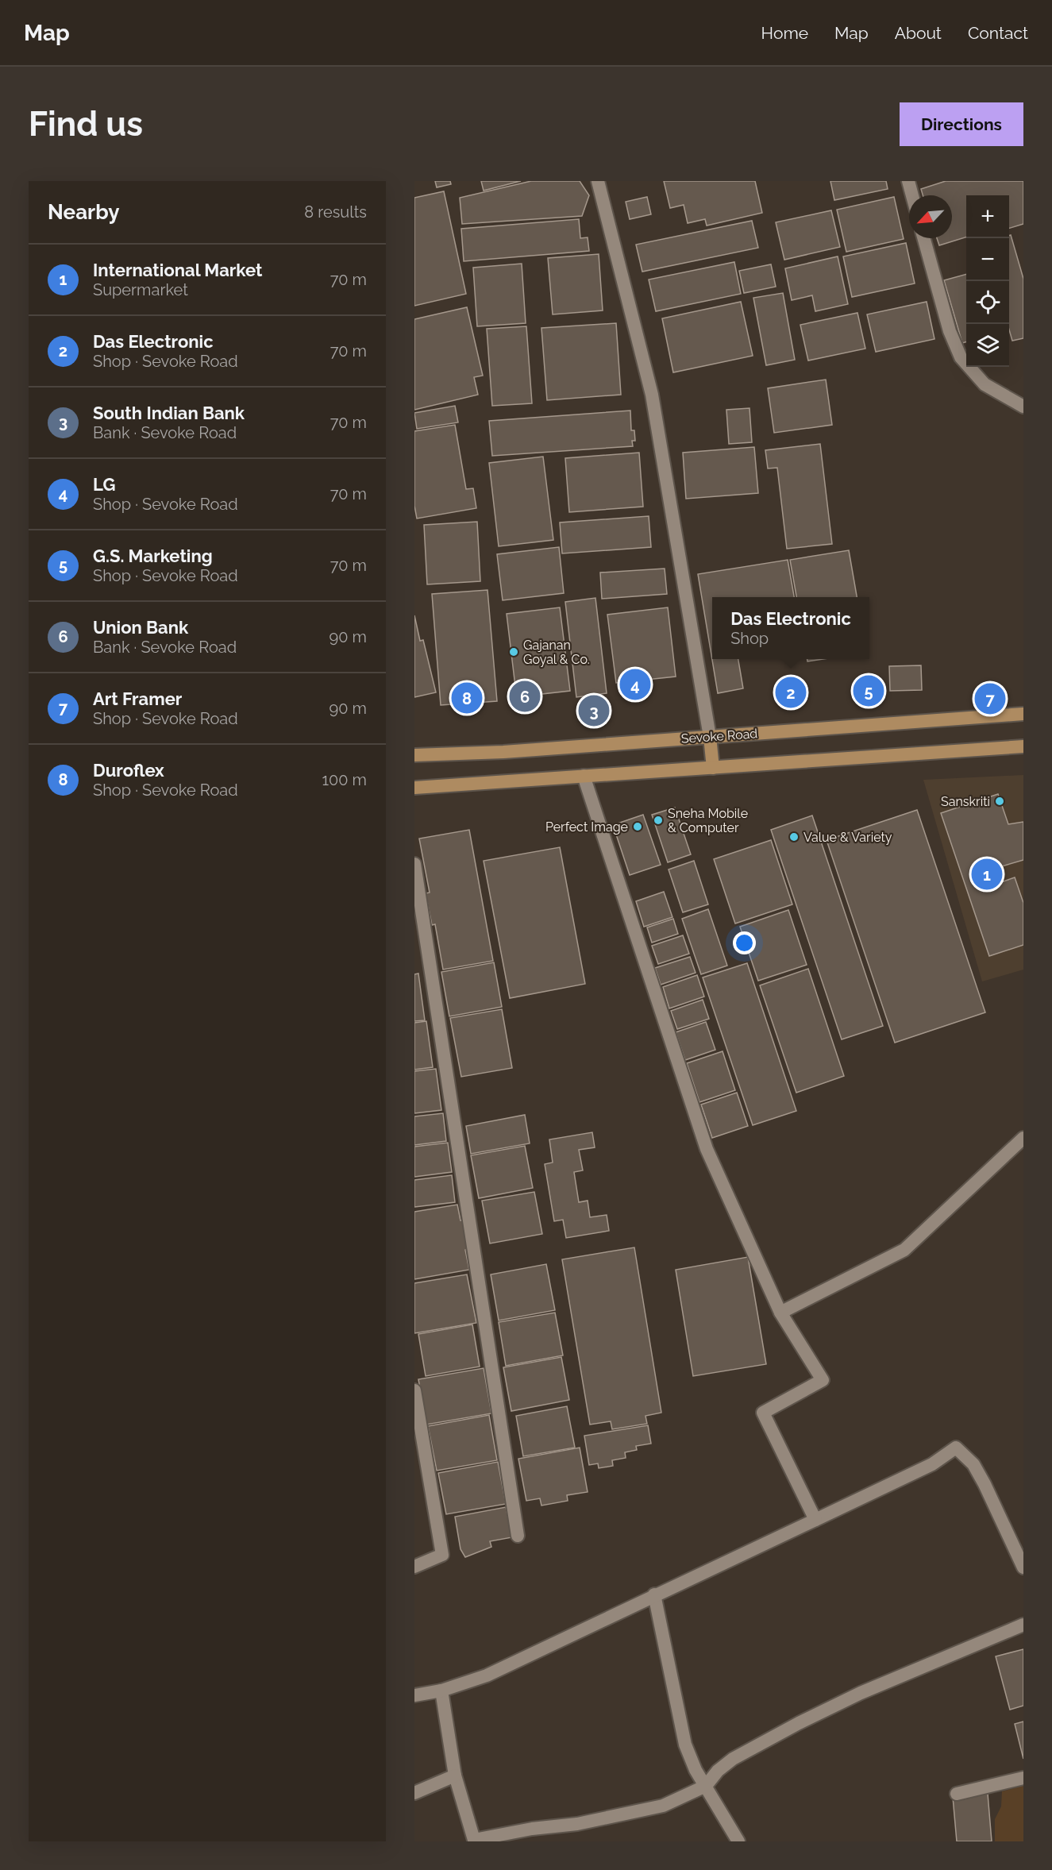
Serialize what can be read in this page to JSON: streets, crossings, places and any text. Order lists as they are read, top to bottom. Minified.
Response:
{"streets":{"main road":["Sevoke Road"]},"places":["Gajanan Goyal & Co.","Sanskriti","Sneha Mobile & Computer","Perfect Image","Value & Variety"],"north":"bottom left","page":{"header":"Map","nav":["Home","Map","About","Contact"],"buttons":"Directions","title":"Find us","heading":["Nearby","8 results"],"map_buttons":["+","−"],"list":[{"mark":"1","name":"International Market","note":"Supermarket","value":"70 m"},{"mark":"2","name":"Das Electronic","note":"Shop · Sevoke Road","value":"70 m"},{"mark":"3","name":"South Indian Bank","note":"Bank · Sevoke Road","value":"70 m"},{"mark":"4","name":"LG","note":"Shop · Sevoke Road","value":"70 m"},{"mark":"5","name":"G.S. Marketing","note":"Shop · Sevoke Road","value":"70 m"},{"mark":"6","name":"Union Bank","note":"Bank · Sevoke Road","value":"90 m"},{"mark":"7","name":"Art Framer","note":"Shop · Sevoke Road","value":"90 m"},{"mark":"8","name":"Duroflex","note":"Shop · Sevoke Road","value":"100 m"}],"popup":["Das Electronic","Shop"],"pins":["4","5","2","6","8","7","3","1"]}}
